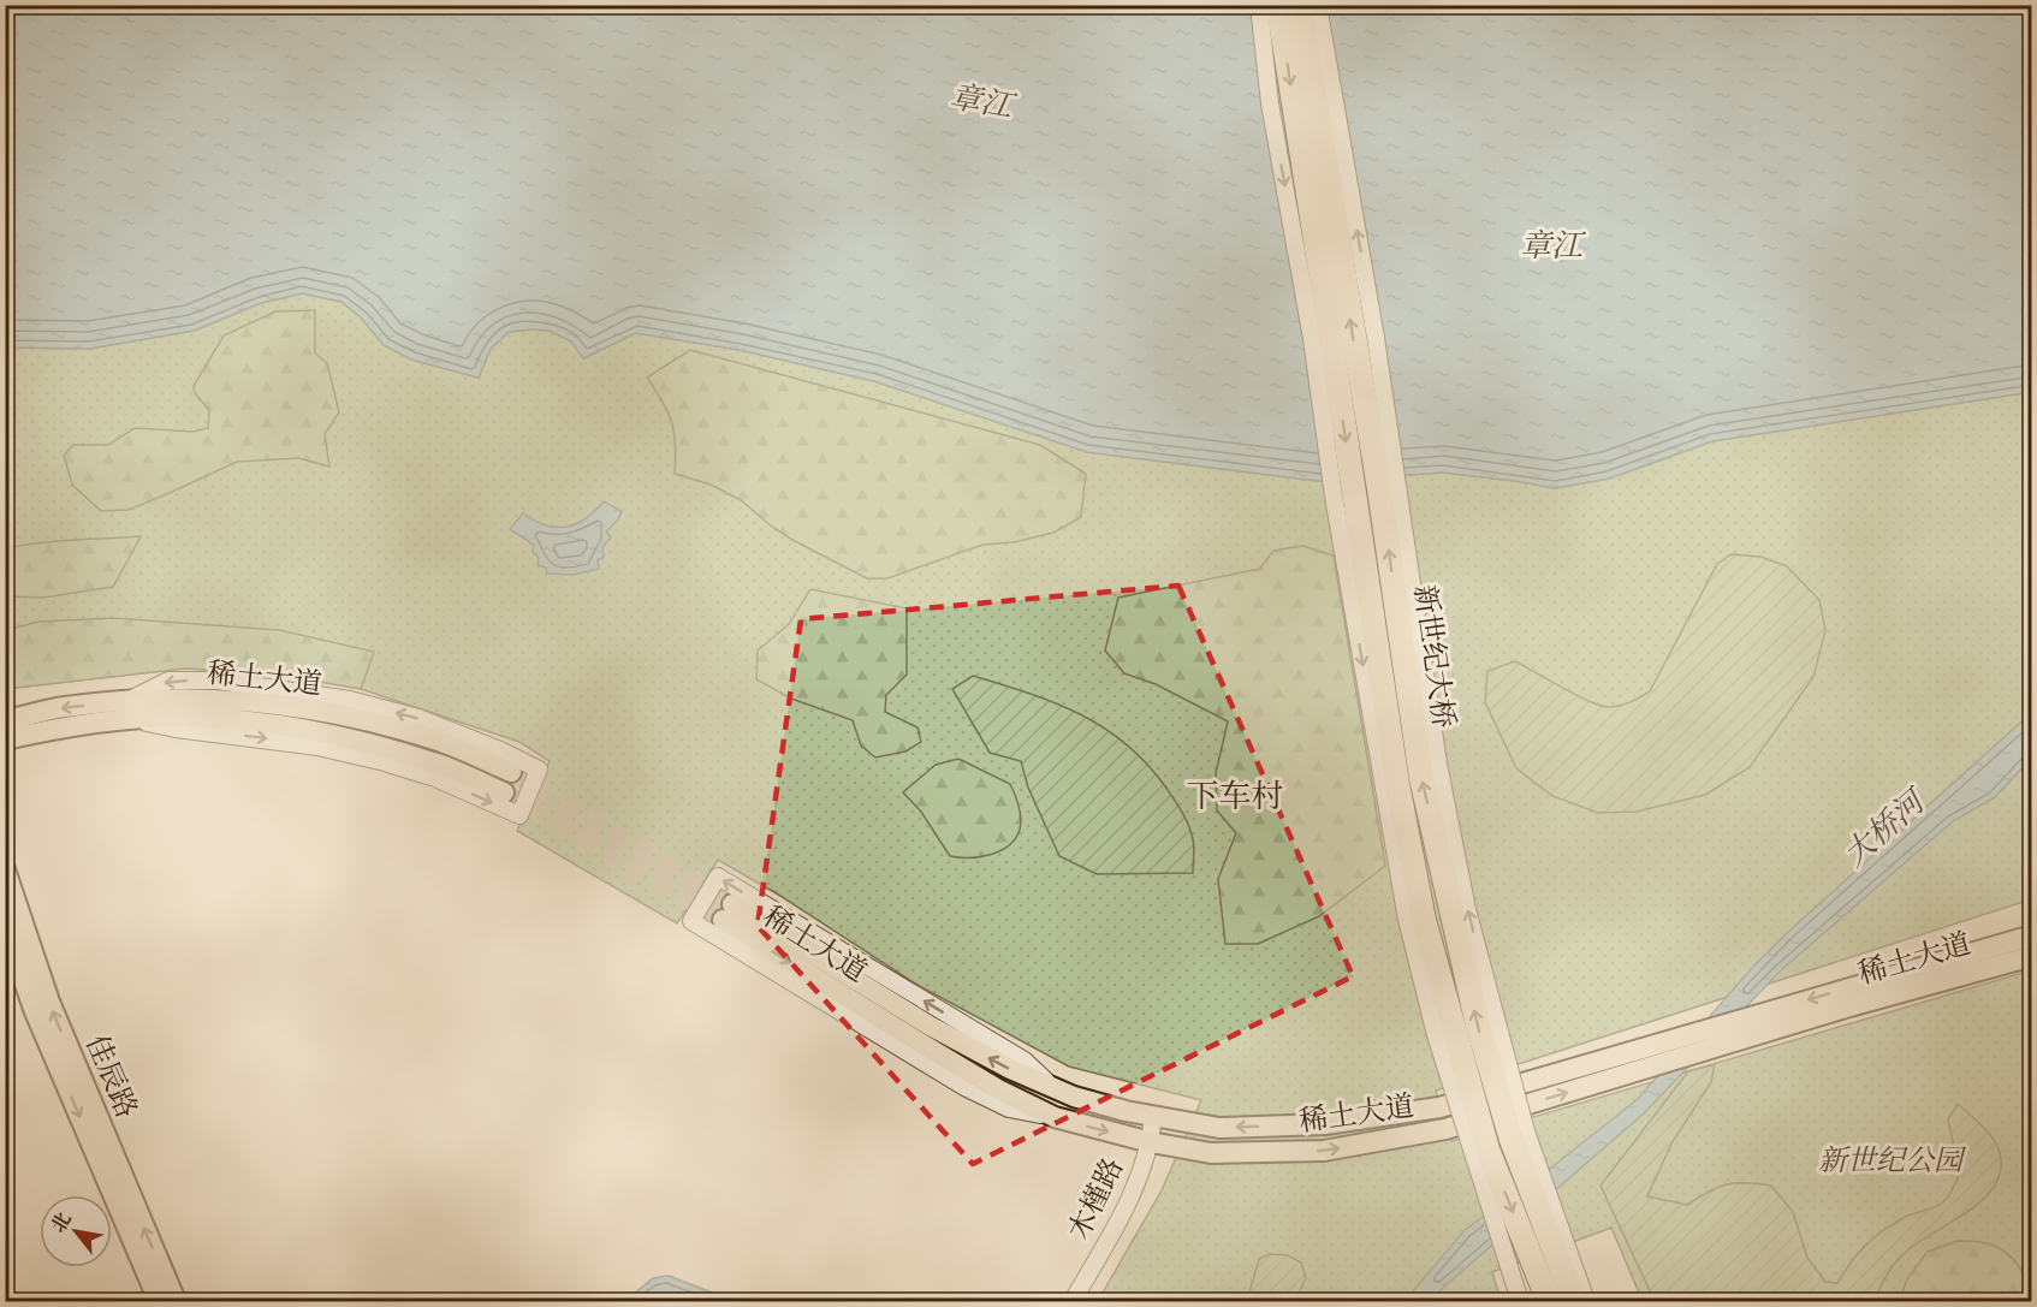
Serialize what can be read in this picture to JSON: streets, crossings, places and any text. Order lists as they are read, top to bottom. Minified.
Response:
{"streets":{"highway":["新世纪大桥"],"main road":["稀土大道","佳辰路"],"street":["木槿路"]},"crossings":[["稀土大道","木槿路"]],"districts":["下车村"],"water":["章江","大桥河"],"parks":["新世纪公园"],"north":"top left"}
